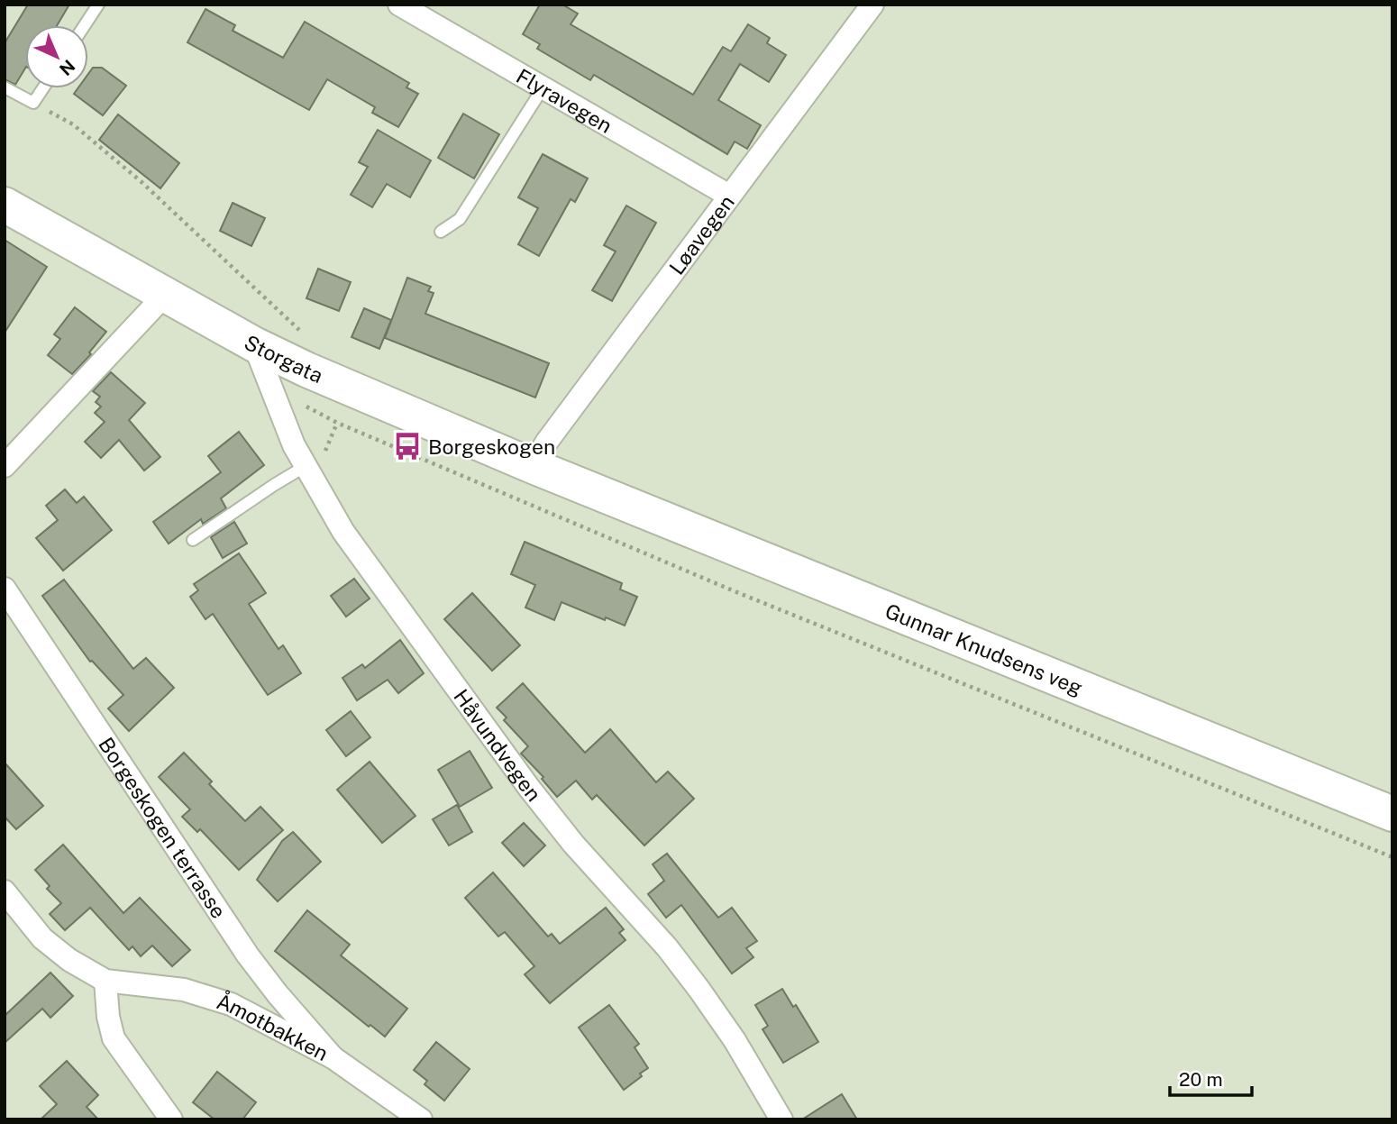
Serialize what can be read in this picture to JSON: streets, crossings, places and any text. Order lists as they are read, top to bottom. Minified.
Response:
{"streets":{"main road":["Storgata","Gunnar Knudsens veg"],"street":["Flyravegen","Løavegen","Håvundvegen","Borgeskogen terrasse","Åmotbakken"]},"crossings":[["Flyravegen","Løavegen"],["Løavegen","Storgata"],["Storgata","Gunnar Knudsens veg"],["Storgata","Håvundvegen"],["Borgeskogen terrasse","Åmotbakken"]],"places":{"bus stop":["Borgeskogen"]},"scale_bar":"20 m","north":"bottom right"}
